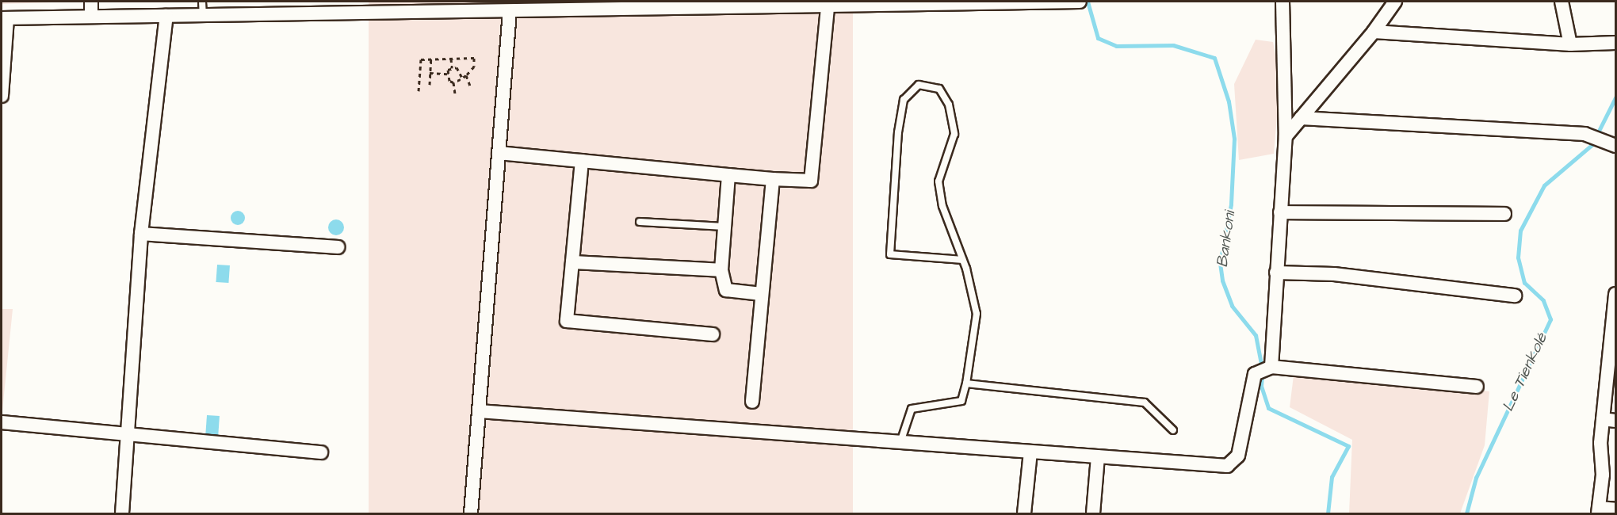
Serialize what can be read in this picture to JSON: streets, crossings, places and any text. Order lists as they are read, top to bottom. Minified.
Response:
{"water":["Bankoni","Le Tienkolé"]}
